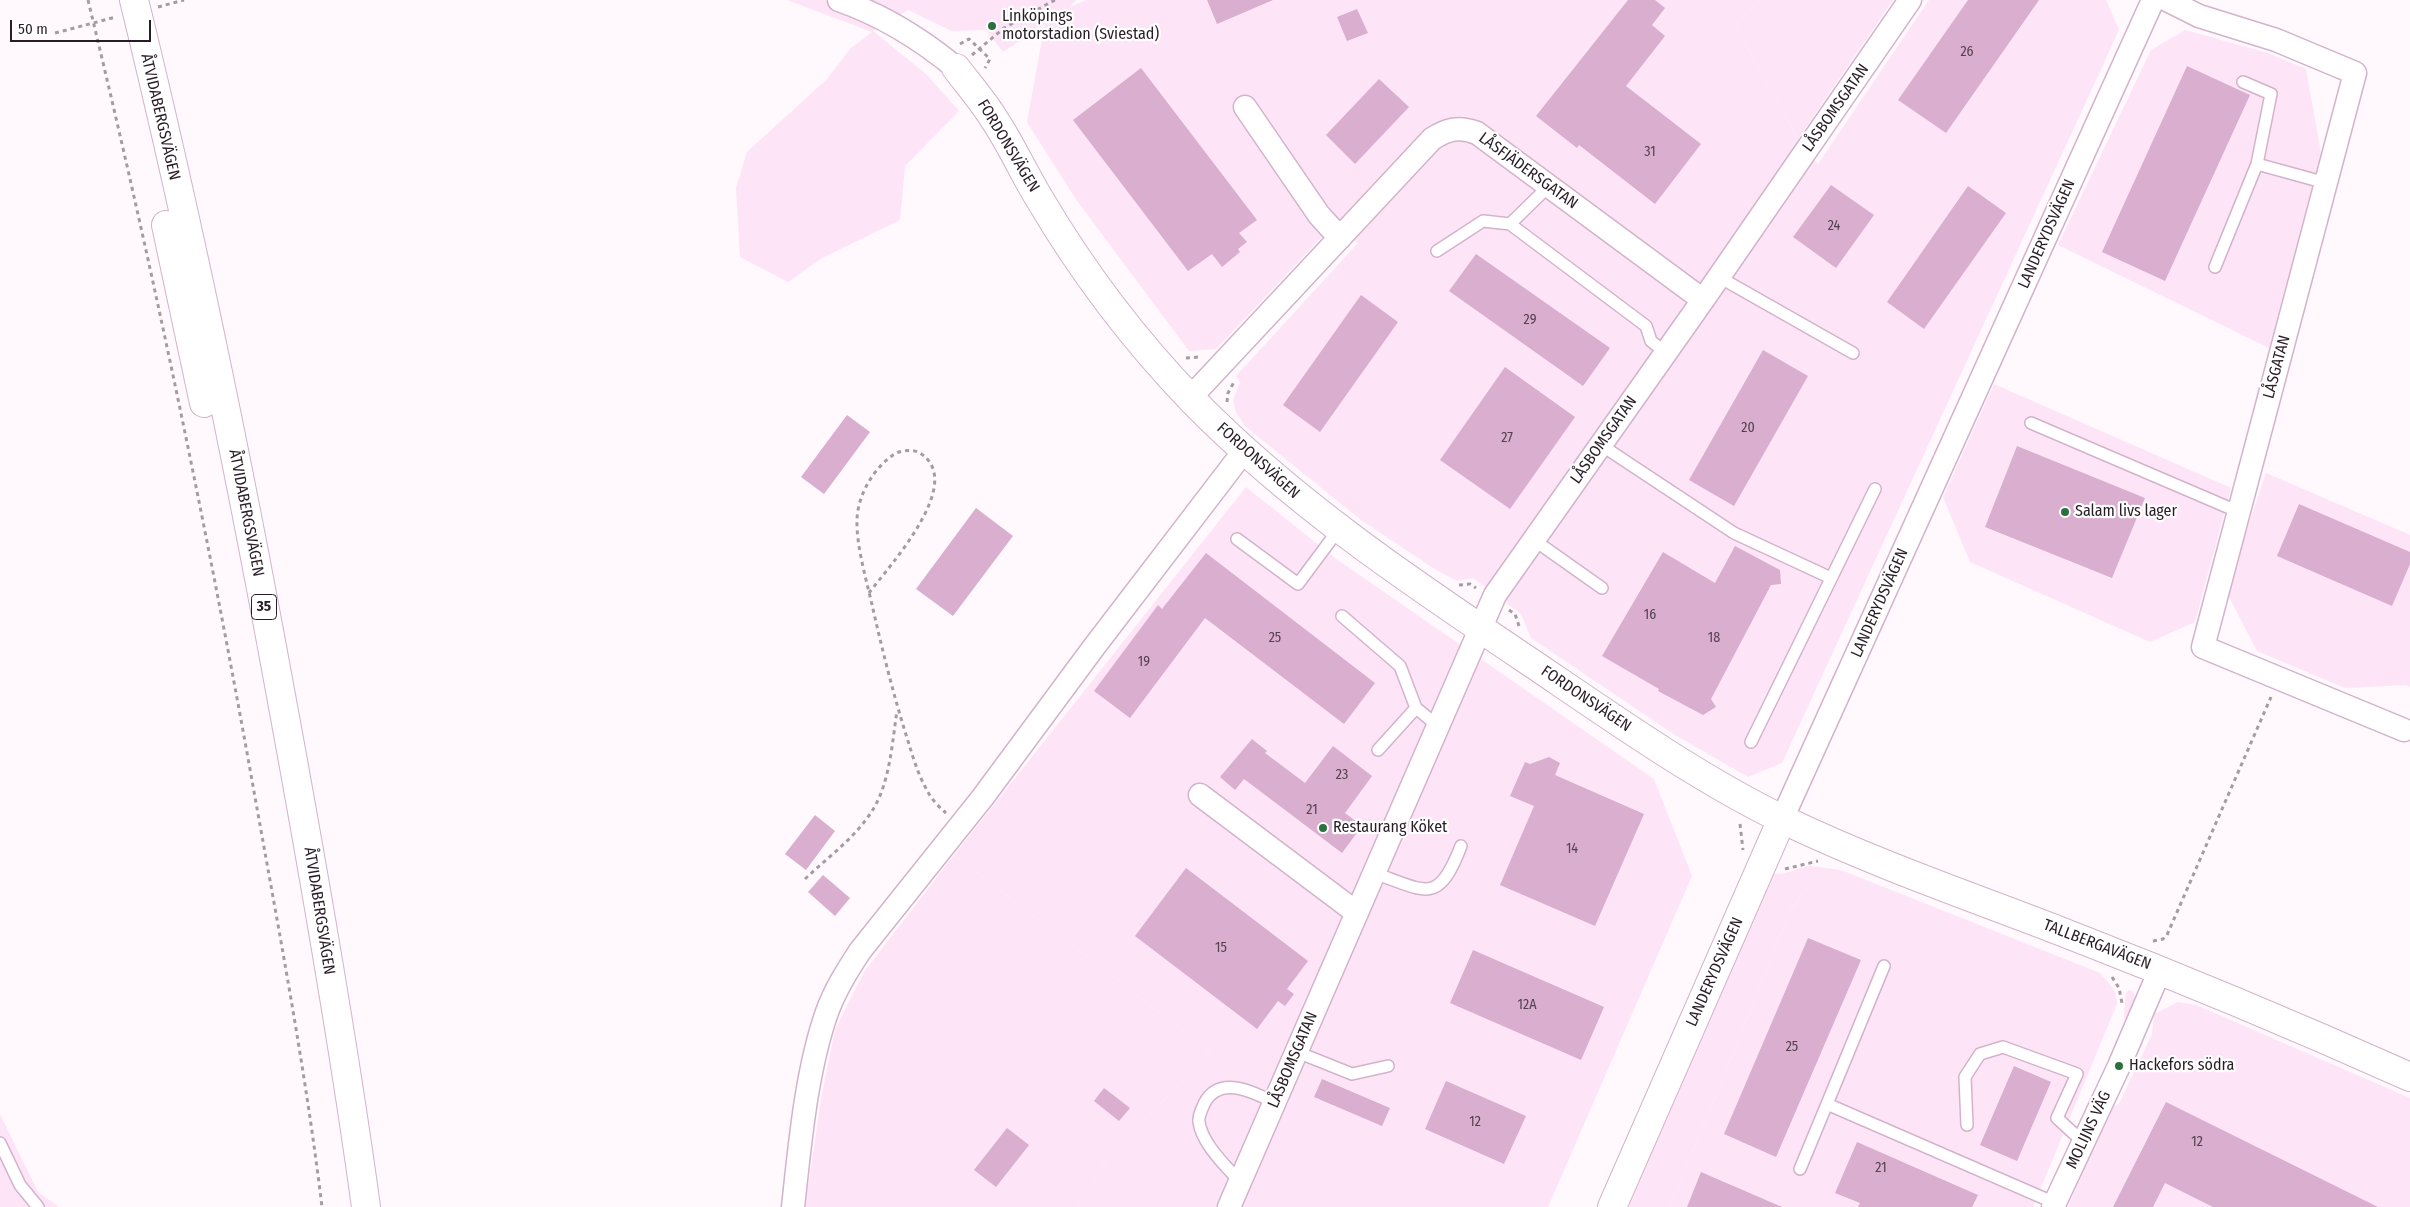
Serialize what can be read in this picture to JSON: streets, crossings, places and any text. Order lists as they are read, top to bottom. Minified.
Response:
{"streets":{"main road":["ÅTVIDABERGSVÄGEN","FORDONSVÄGEN","LANDERYDSVÄGEN","35","TALLBERGAVÄGEN"],"street":["LÅSBOMSGATAN","LÅSFJÄDERSGATAN","LÅSGATAN","MOLIJNS VÄG"]},"crossings":[["LÅSBOMSGATAN","FORDONSVÄGEN"],["LÅSBOMSGATAN","LÅSFJÄDERSGATAN"],["FORDONSVÄGEN","LÅSFJÄDERSGATAN"],["FORDONSVÄGEN","LANDERYDSVÄGEN"],["FORDONSVÄGEN","TALLBERGAVÄGEN"],["LANDERYDSVÄGEN","TALLBERGAVÄGEN"],["TALLBERGAVÄGEN","MOLIJNS VÄG"]],"places":["Linköpings motorstadion (Sviestad)","Salam livs lager","Restaurang Köket","Hackefors södra"],"house_numbers":["26","31","24","29","20","27","16","25","18","19","23","21","14","15","12A","25","12","12","21"],"scale_bar":"50 m"}
